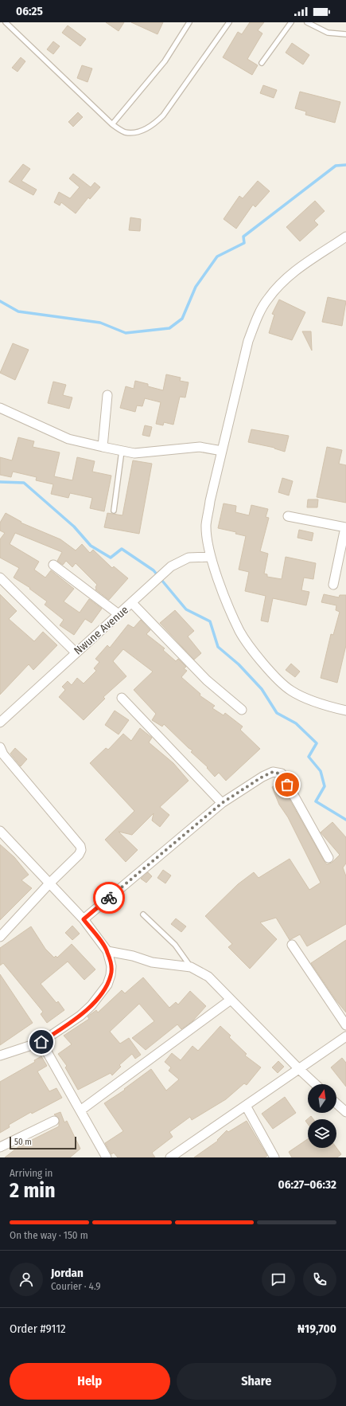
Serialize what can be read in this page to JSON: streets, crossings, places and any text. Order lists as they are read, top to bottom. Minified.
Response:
{"streets":{"street":["Nwune Avenue"]},"scale_bar":"50 m","north":"top","page":{"status":"06:25","scale":"50 m","heading":["2 min","Arriving in","06:27–06:32"],"panel":["Jordan","Courier · 4.9","Order #9112","₦19,700"],"bar":"On the way · 150 m","buttons":["Help","Share"]}}
